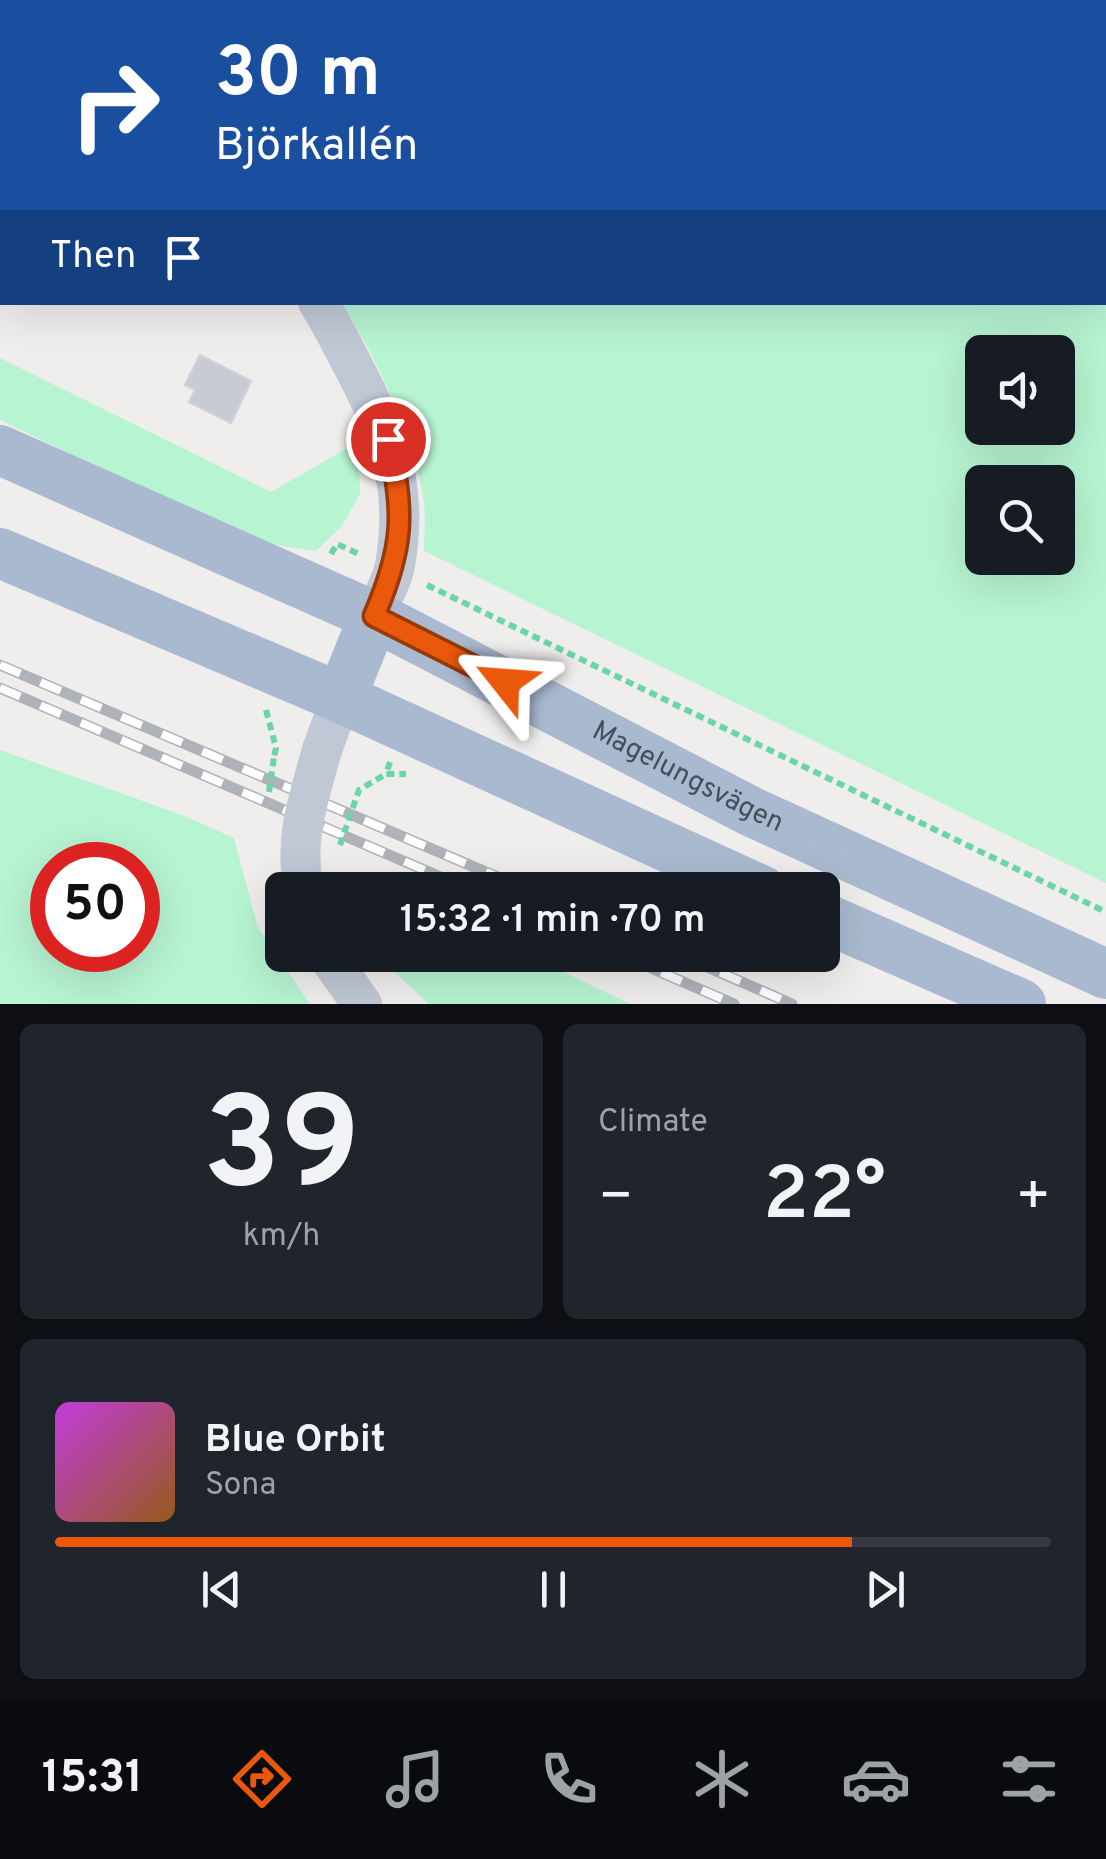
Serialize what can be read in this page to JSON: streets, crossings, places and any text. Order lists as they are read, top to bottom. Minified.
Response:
{"streets":{"main road":["Magelungsvägen"]},"page":{"turn":["30 m","Björkallén"],"then":"Then","limit":"50","trip":"15:32 · 1 min · 70 m","tile":[["39","km/h"],"Climate"],"heat":["−","22°","+"],"song":["Blue Orbit","Sona"],"tabs":"15:31"}}
